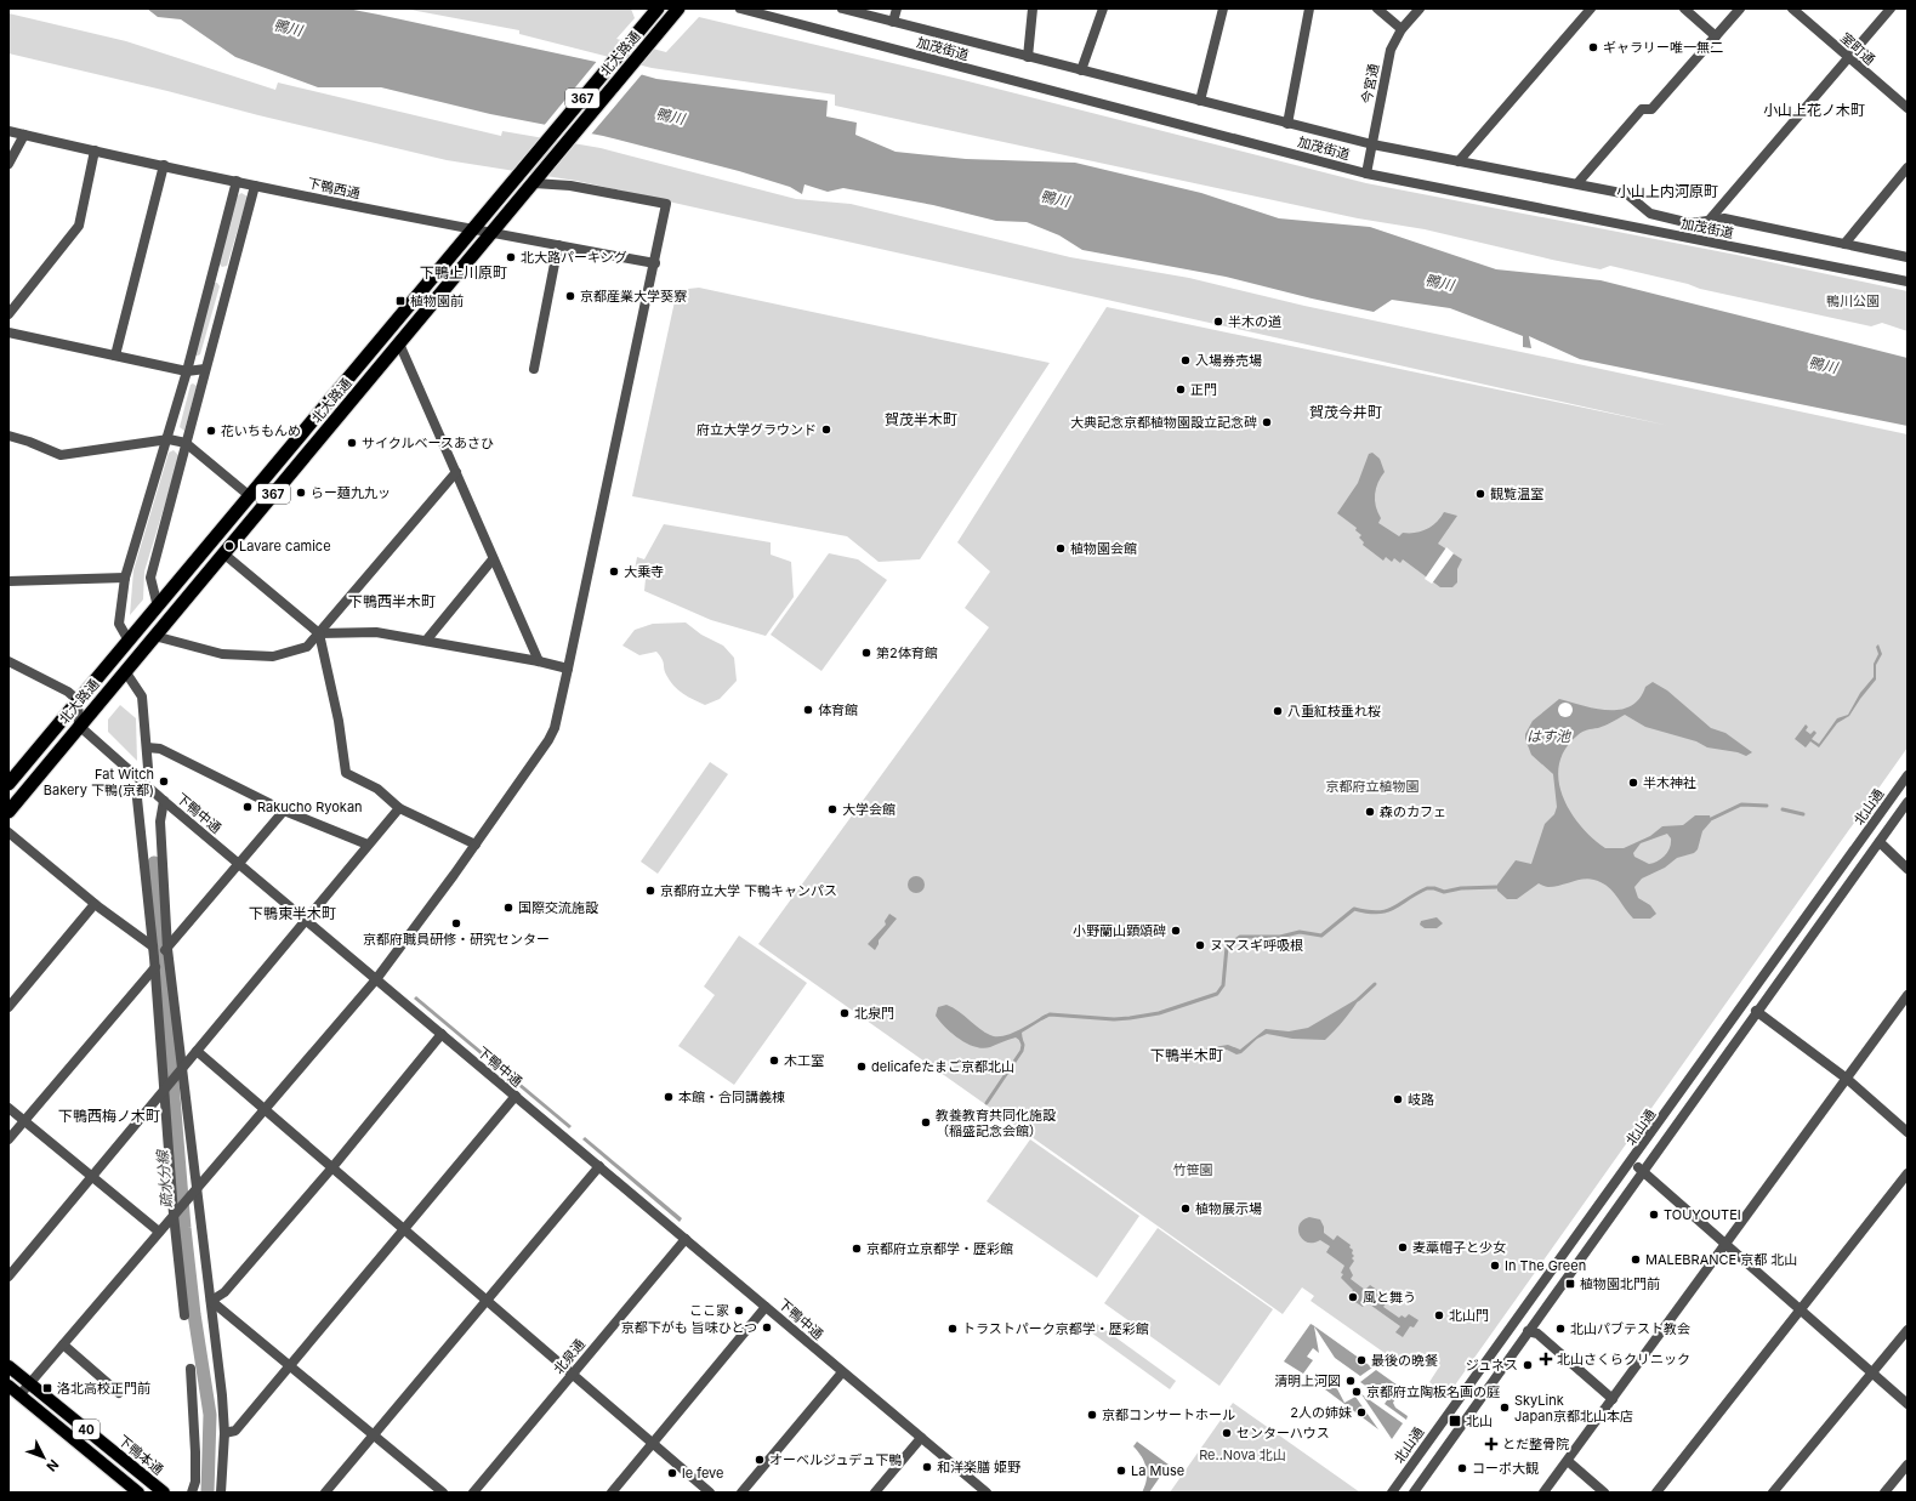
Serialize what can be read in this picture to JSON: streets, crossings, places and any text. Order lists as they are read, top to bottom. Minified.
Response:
{"streets":{"highway":["北大路通","367"],"main road":["40","下鴨本通"],"street":["加茂街道","室町通","今宮通","下鴨西通","北山通","下鴨中通","北泉通"]},"crossings":[["加茂街道","今宮通"],["北大路通","下鴨西通"],["北大路通","下鴨中通"],["下鴨中通","北泉通"]],"districts":["小山上花ノ木町","小山上内河原町","下鴨上川原町","賀茂今井町","賀茂半木町","下鴨西半木町","下鴨東半木町","下鴨半木町","下鴨西梅ノ木町"],"water":["鴨川","はす池","疏水分線"],"parks":["鴨川公園","京都府立植物園","竹笹園","Re..Nova 北山"],"places":{"other":["ギャラリー唯一無二","北大路パーキング","京都産業大学葵寮","半木の道","入場券売場","正門","大典記念京都植物園設立記念碑","府立大学グラウンド","花いちもんめ","サイクルベースあさひ","らー麺九九ッ","観覧温室","Lavare camice","植物園会館","大乗寺","第2体育館","体育館","八重紅枝垂れ桜","Fat Witch Bakery 下鴨(京都)","半木神社","Rakucho Ryokan","大学会館","森のカフェ","京都府立大学 下鴨キャンパス","国際交流施設","京都府職員研修・研究センター","小野蘭山顕頌碑","ヌマスギ呼吸根","北泉門","木工室","delicafeたまご京都北山","本館・合同講義棟","岐路","教養教育共同化施設 （稲盛記念会館）","植物展示場","TOUYOUTEI","麦藁帽子と少女","京都府立京都学・歴彩館","MALEBRANCE 京都 北山","In The Green","風と舞う","ここ家","北山門","京都下がも 旨味ひとつ","トラストパーク京都学・歴彩館","北山パブテスト教会","最後の晩餐","ジュネス","清明上河図","京都府立陶板名画の庭","SkyLink Japan京都北山本店","2人の姉妹","京都コンサートホール","センターハウス","オーベルジュデュ下鴨","和洋楽膳 姫野","コーポ大観","La Muse","le feve"],"transit":["植物園前","植物園北門前","洛北高校正門前","北山"],"health":["北山さくらクリニック","とだ整骨院"]},"north":"bottom right"}
